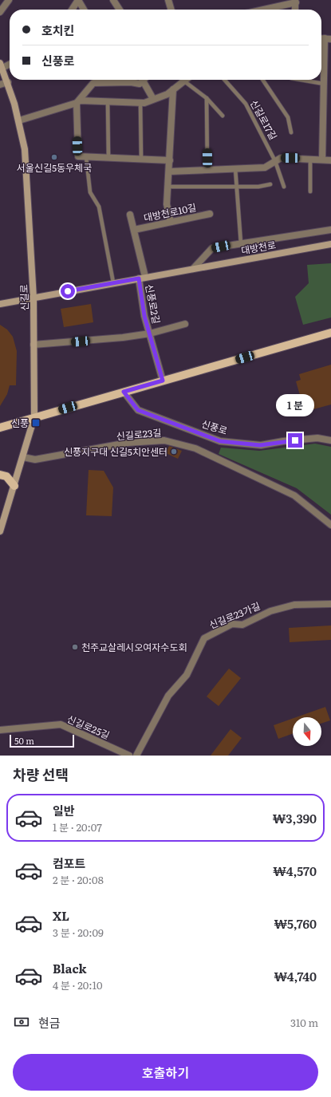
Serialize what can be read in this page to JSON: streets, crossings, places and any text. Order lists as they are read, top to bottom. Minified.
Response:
{"streets":{"main road":["대방천로","신길로"],"street":["대방천로10길","신풍로2길","신풍로","신길로23길","신길로23가길","신길로25길"],"lane":["신길로17길"]},"crossings":[["대방천로10길","대방천로"],["대방천로10길","신풍로2길"],["대방천로","신길로"],["대방천로","신풍로2길"],["신길로","신풍로2길"],["신길로","신길로23길"]],"places":{"other":["서울신길5동우체국","신풍지구대 신길5치안센터","천주교살레시오여자수도회"],"transit":["신풍"]},"scale_bar":"50 m","north":"bottom","page":{"banner":["호치킨","신풍로"],"bubble":"1 분","scale":"50 m","heading":"차량 선택","list":[{"name":"일반","note":"1 분 · 20:07","value":"₩3,390"},{"name":"컴포트","note":"2 분 · 20:08","value":"₩4,570"},{"name":"XL","note":"3 분 · 20:09","value":"₩5,760"},{"name":"Black","note":"4 분 · 20:10","value":"₩4,740"}],"pay":["현금","310 m"],"buttons":"호출하기"}}
